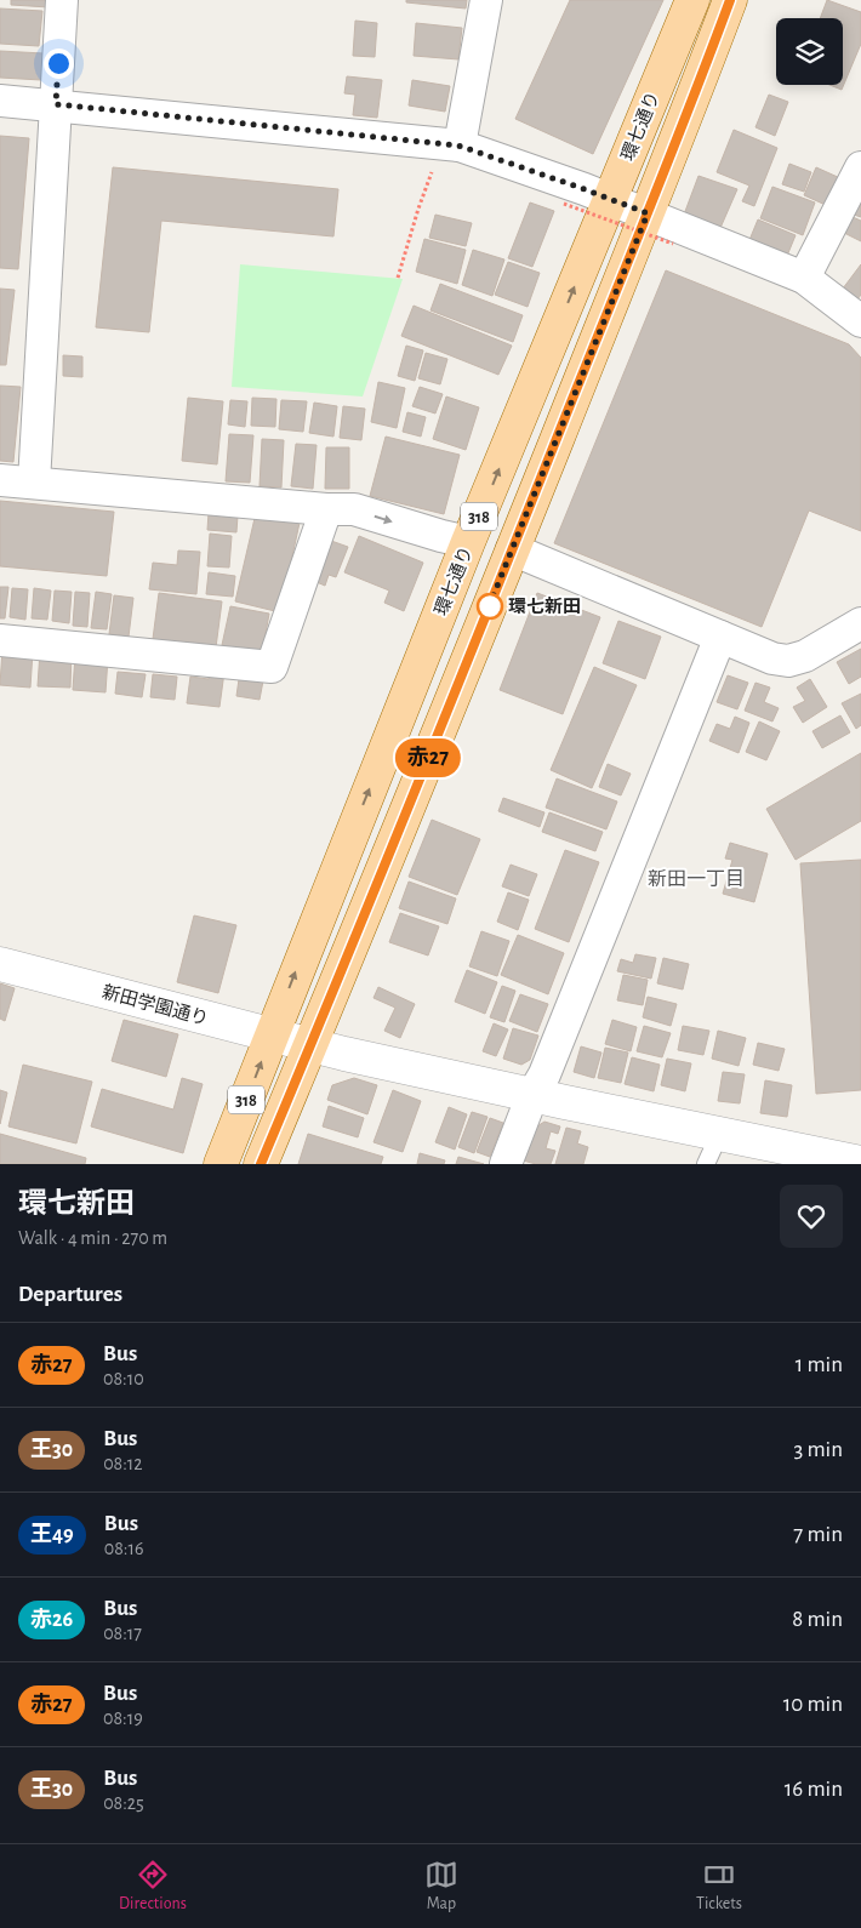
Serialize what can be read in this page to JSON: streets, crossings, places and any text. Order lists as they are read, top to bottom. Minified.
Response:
{"streets":{"main road":["環七通り","318"],"street":["新田学園通り"]},"crossings":[["環七通り","新田学園通り"],["318","新田学園通り"]],"districts":["新田一丁目"],"places":["環七新田"],"lines":["bus line 赤27"],"page":{"on_map":"赤27","heading":[["環七新田","Walk · 4 min · 270 m"],"Departures"],"list":[{"mark":"赤27","name":"Bus","note":"08:10","value":"1 min"},{"mark":"王30","name":"Bus","note":"08:12","value":"3 min"},{"mark":"王49","name":"Bus","note":"08:16","value":"7 min"},{"mark":"赤26","name":"Bus","note":"08:17","value":"8 min"},{"mark":"赤27","name":"Bus","note":"08:19","value":"10 min"},{"mark":"王30","name":"Bus","note":"08:25","value":"16 min"}],"tabs":["Directions","Map","Tickets"]}}
